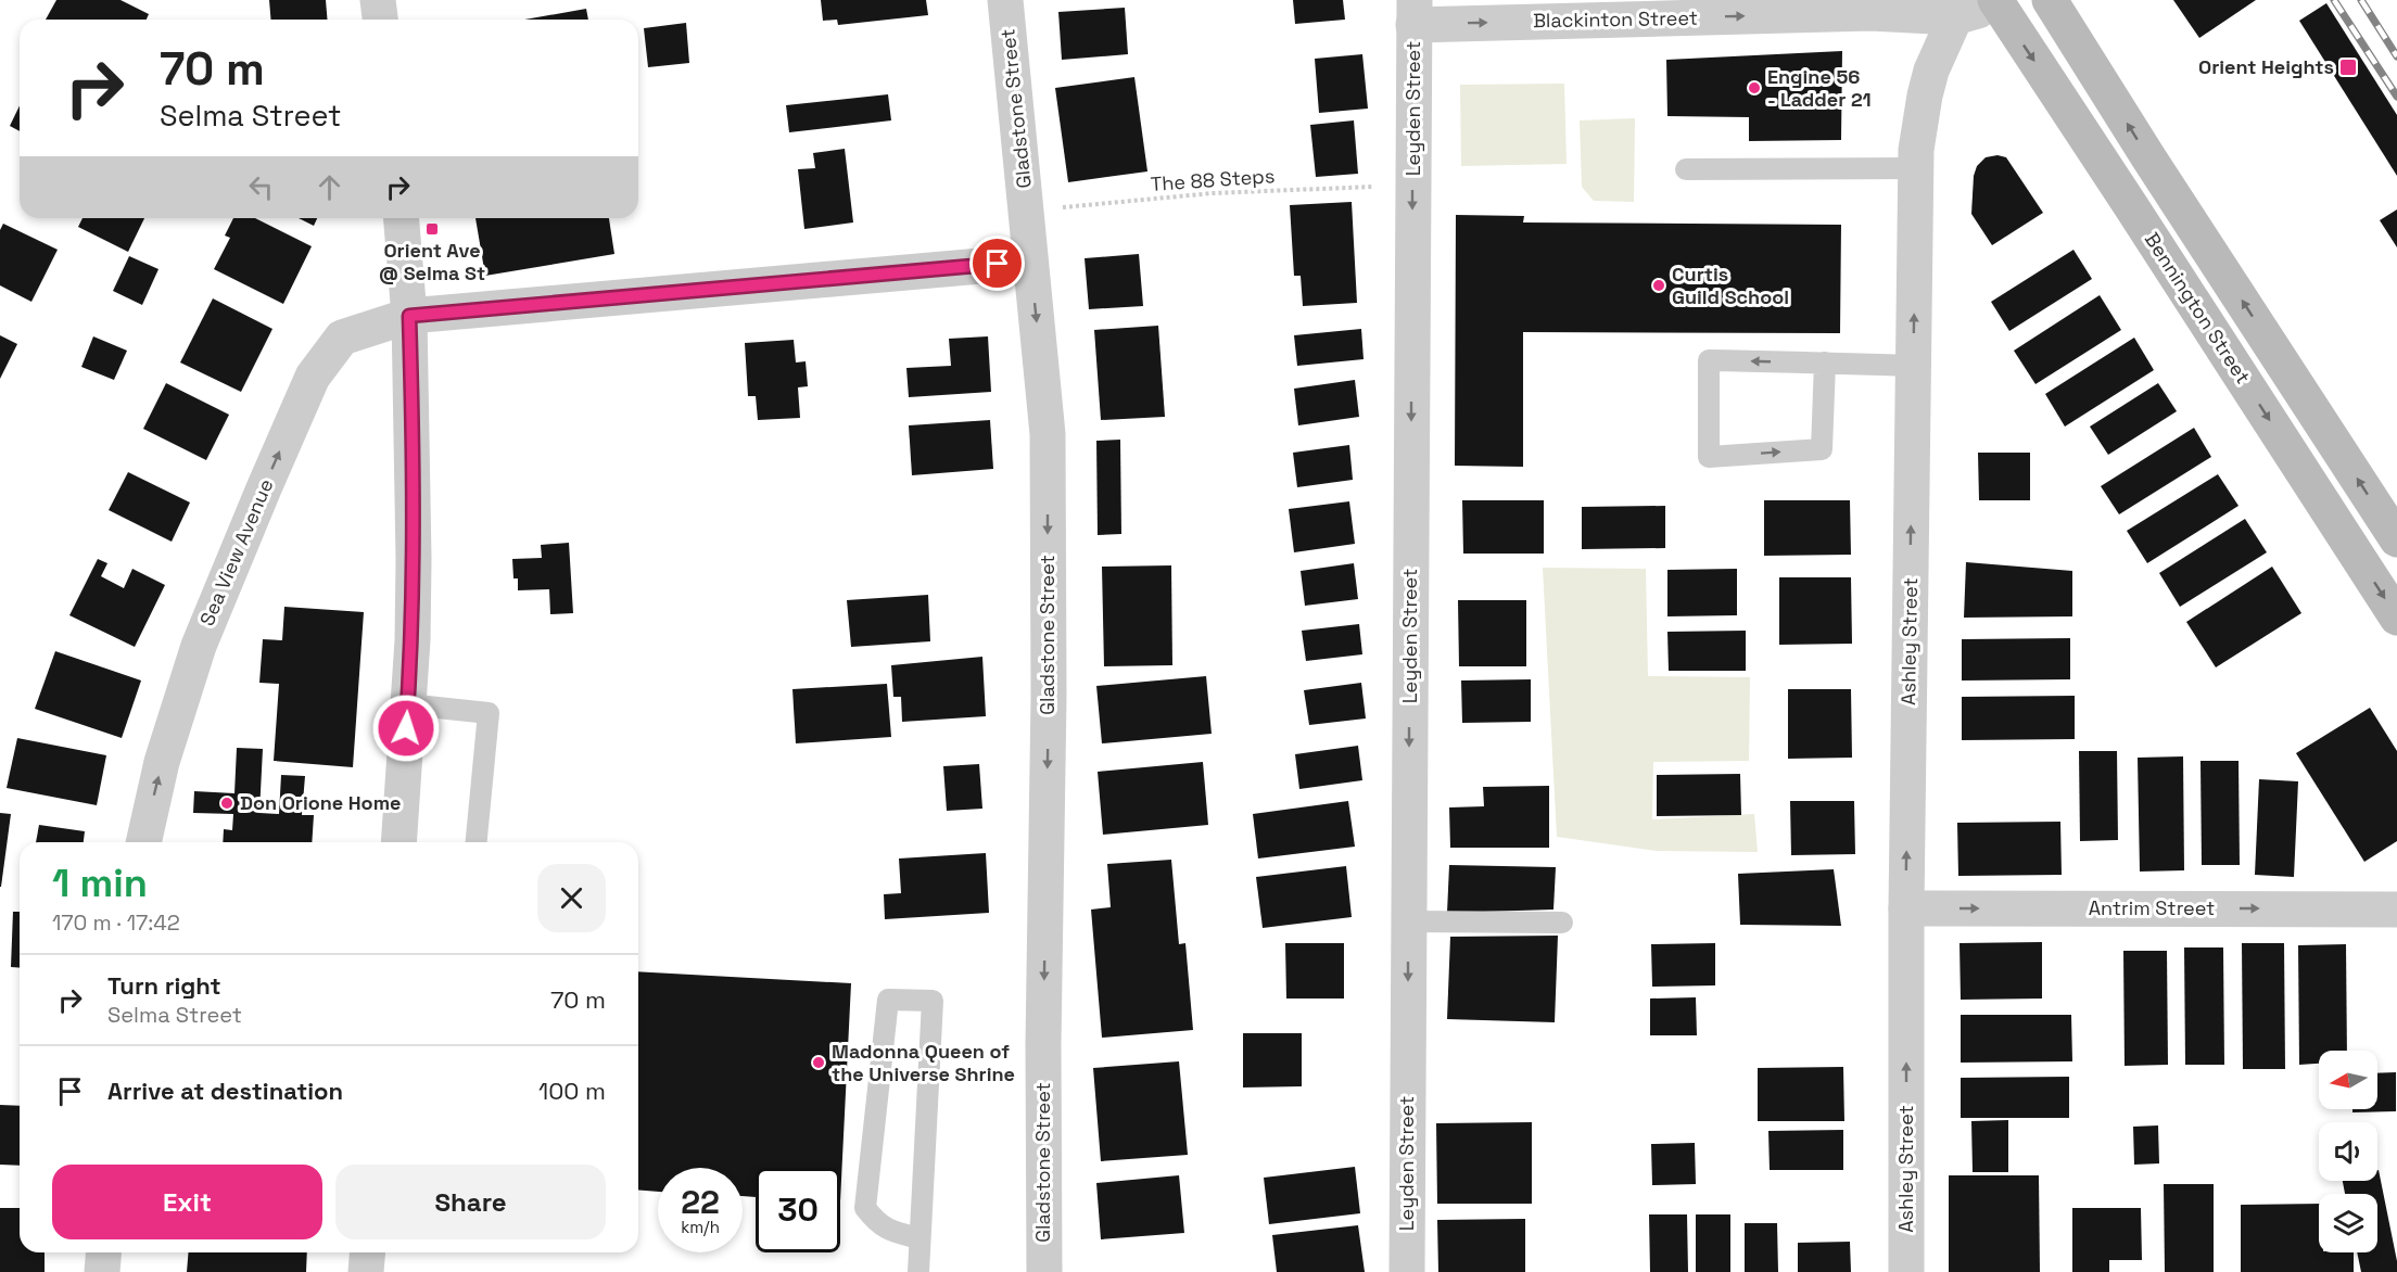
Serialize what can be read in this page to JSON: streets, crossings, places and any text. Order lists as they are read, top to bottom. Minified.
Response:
{"streets":{"main road":["Bennington Street"],"street":["Blackinton Street","Gladstone Street","Leyden Street","Sea View Avenue","Ashley Street","Antrim Street"],"path":["The 88 Steps"]},"crossings":[["Blackinton Street","Leyden Street"],["Blackinton Street","Bennington Street"],["Blackinton Street","Ashley Street"],["Gladstone Street","Sea View Avenue"],["Ashley Street","Antrim Street"]],"one_way":["Blackinton Street","Gladstone Street","Leyden Street","Sea View Avenue","Ashley Street","Antrim Street"],"places":{"transit":["Orient Heights","Orient Ave @ Selma St"],"other":["Engine 56 - Ladder 21","Curtis Guild School","Don Orione Home","Madonna Queen of the Universe Shrine"]},"north":"left","page":{"turn":["70 m","Selma Street"],"heading":["1 min","170 m · 17:42"],"list":[{"name":"Turn right","note":"Selma Street","value":"70 m"},{"name":"Arrive at destination","value":"100 m"}],"buttons":["Exit","Share"],"speed":"22 km/h","limit":"30"}}
